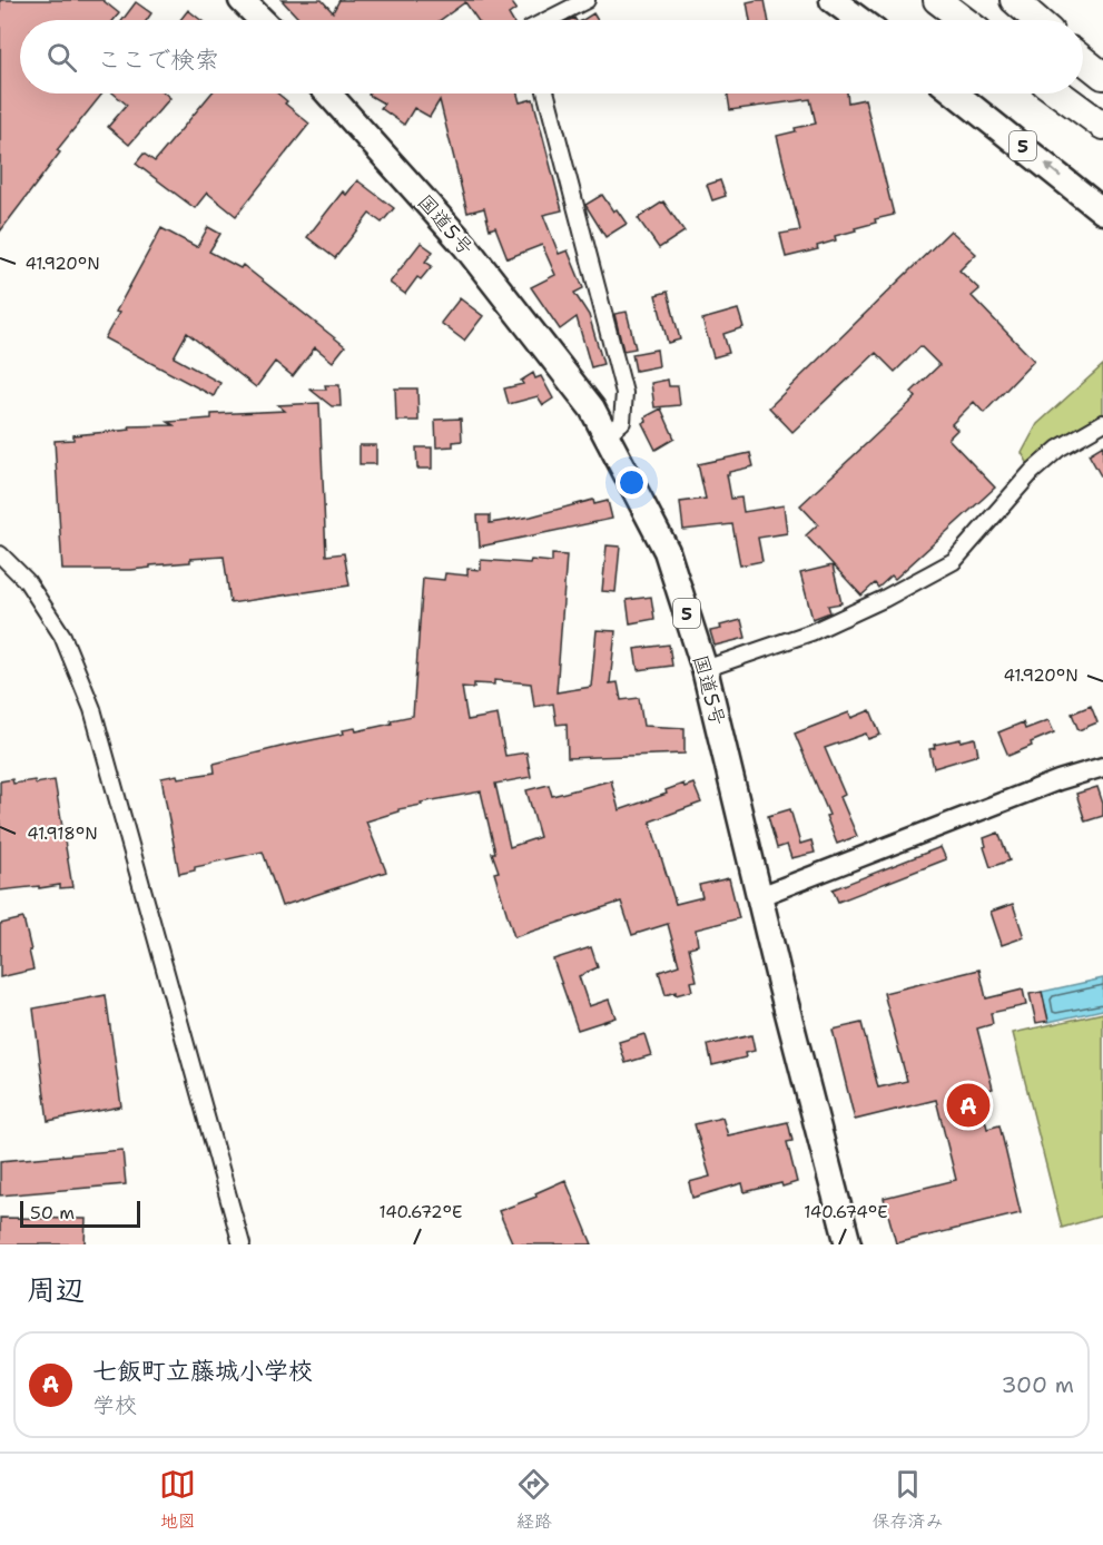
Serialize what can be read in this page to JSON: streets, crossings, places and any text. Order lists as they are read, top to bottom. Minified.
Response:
{"streets":{"highway":["5","国道5号"]},"scale_bar":"50 m","page":{"search":"ここで検索","pins":"A","scale":"50 m","heading":"周辺","list":[{"mark":"A","name":"七飯町立藤城小学校","note":"学校","value":"300 m"}],"nav":["地図","経路","保存済み"]},"coordinates":["41.920°N","41.918°N","140.672°E","140.674°E"]}
